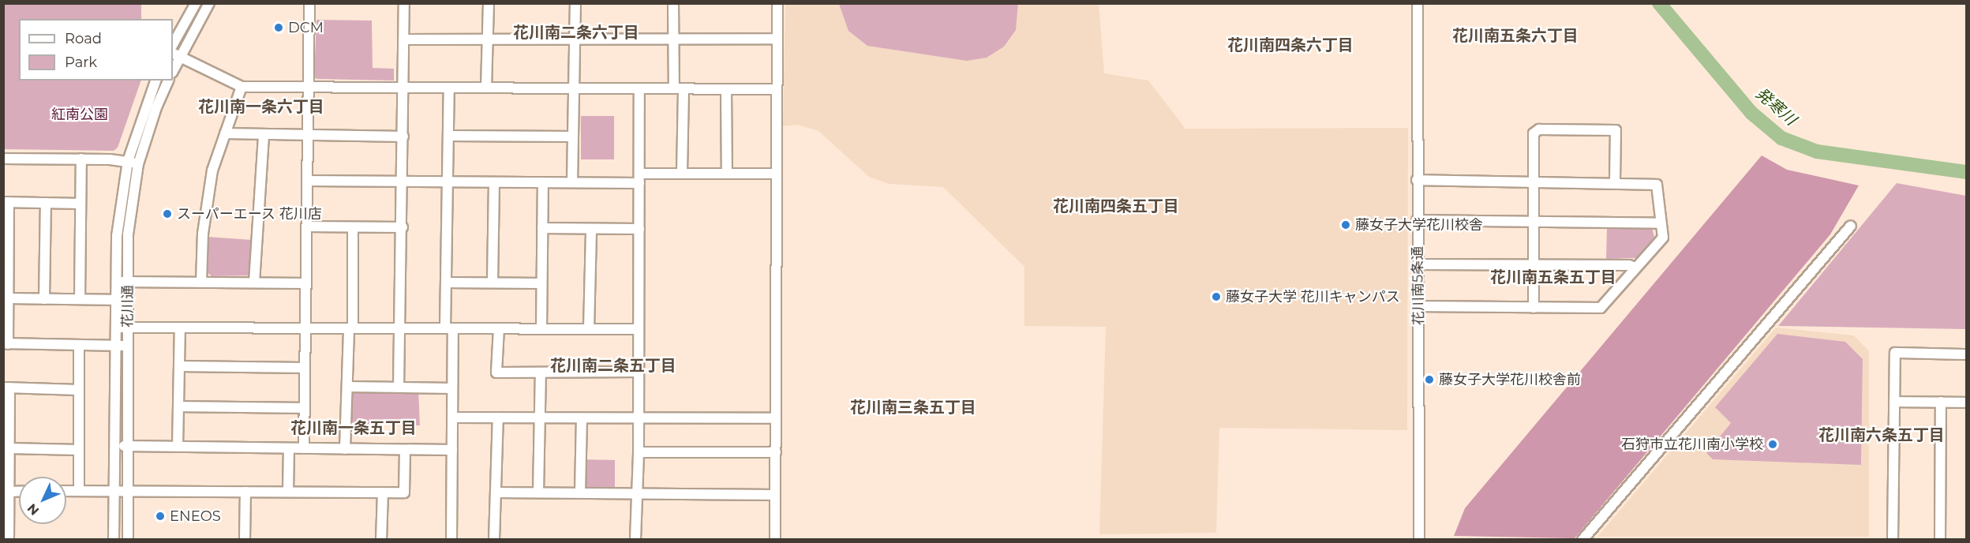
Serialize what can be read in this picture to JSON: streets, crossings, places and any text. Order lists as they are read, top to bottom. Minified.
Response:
{"streets":{"street":["花川南5条通","花川通"]},"districts":["花川南二条六丁目","花川南五条六丁目","花川南四条六丁目","花川南一条六丁目","花川南四条五丁目","花川南五条五丁目","花川南二条五丁目","花川南三条五丁目","花川南一条五丁目","花川南六条五丁目"],"water":["発寒川"],"parks":["紅南公園"],"places":["DCM","スーパーエース 花川店","藤女子大学花川校舎","藤女子大学 花川キャンパス","藤女子大学花川校舎前","石狩市立花川南小学校","ENEOS"],"legend":["Road","Park"],"north":"bottom left"}
